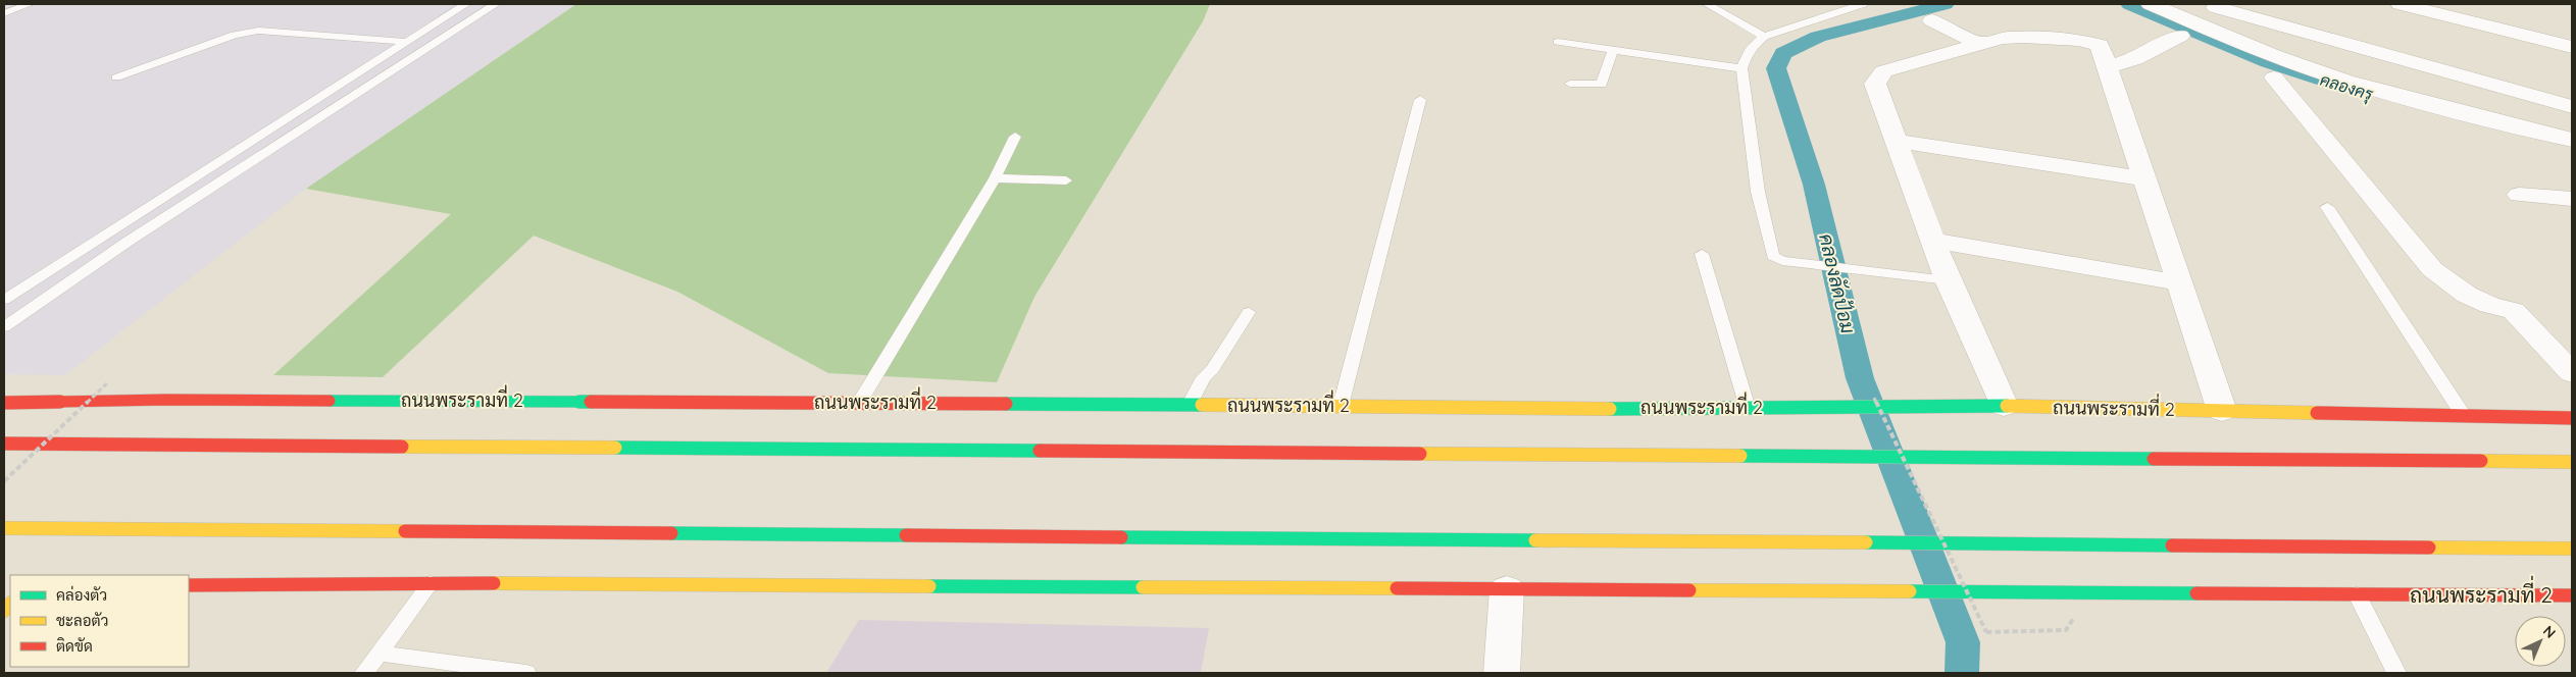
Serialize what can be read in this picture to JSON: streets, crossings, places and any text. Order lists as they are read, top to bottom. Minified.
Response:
{"streets":{"main road":["ถนนพระรามที่ 2"]},"water":["คลองครุ","คลองลัดป้อม"],"legend":["คล่องตัว","ชะลอตัว","ติดขัด"],"north":"top right"}
